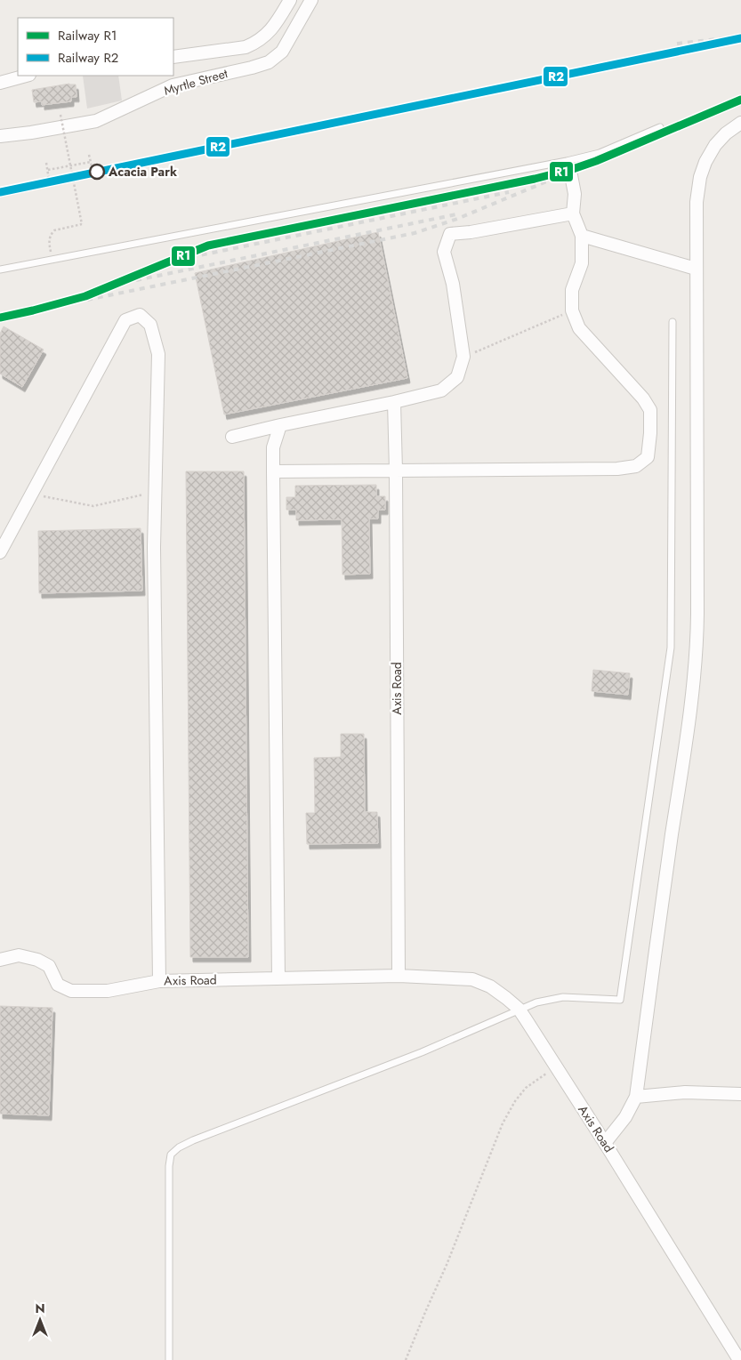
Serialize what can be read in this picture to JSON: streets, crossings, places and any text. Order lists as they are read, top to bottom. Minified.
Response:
{"streets":{"street":["Myrtle Street","Axis Road"]},"places":["Acacia Park"],"lines":["rail line R2","rail line R1"],"legend":["Railway R1","Railway R2"],"north":"top"}
